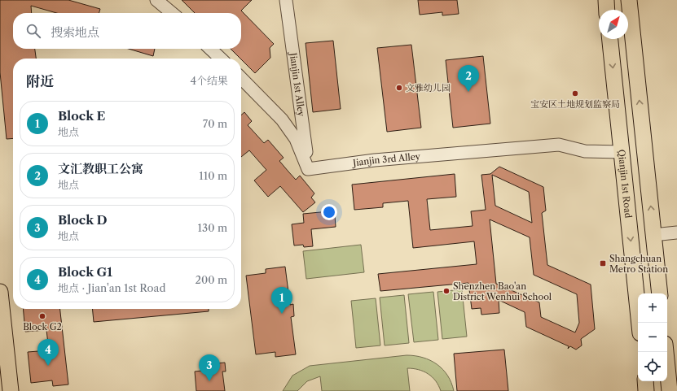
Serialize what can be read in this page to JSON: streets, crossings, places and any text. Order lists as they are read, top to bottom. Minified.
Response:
{"streets":{"main road":["Qianjin 1st Road"],"street":["Jianjin 1st Alley","Jianjin 3rd Alley"]},"crossings":[["Jianjin 1st Alley","Jianjin 3rd Alley"],["Jianjin 3rd Alley","Qianjin 1st Road"]],"places":{"other":["文雅幼儿园","宝安区土地规划监察局","Shenzhen Bao'an District Wenhui School","Block G2"],"transit":["Shangchuan Metro Station"]},"north":"top right","page":{"search":"搜索地点","heading":["附近","4个结果"],"pins":["2","1","4","3"],"list":[{"mark":"1","name":"Block E","note":"地点","value":"70 m"},{"mark":"2","name":"文汇教职工公寓","note":"地点","value":"110 m"},{"mark":"3","name":"Block D","note":"地点","value":"130 m"},{"mark":"4","name":"Block G1","note":"地点 · Jian'an 1st Road","value":"200 m"}],"map_buttons":["+","−"]}}
